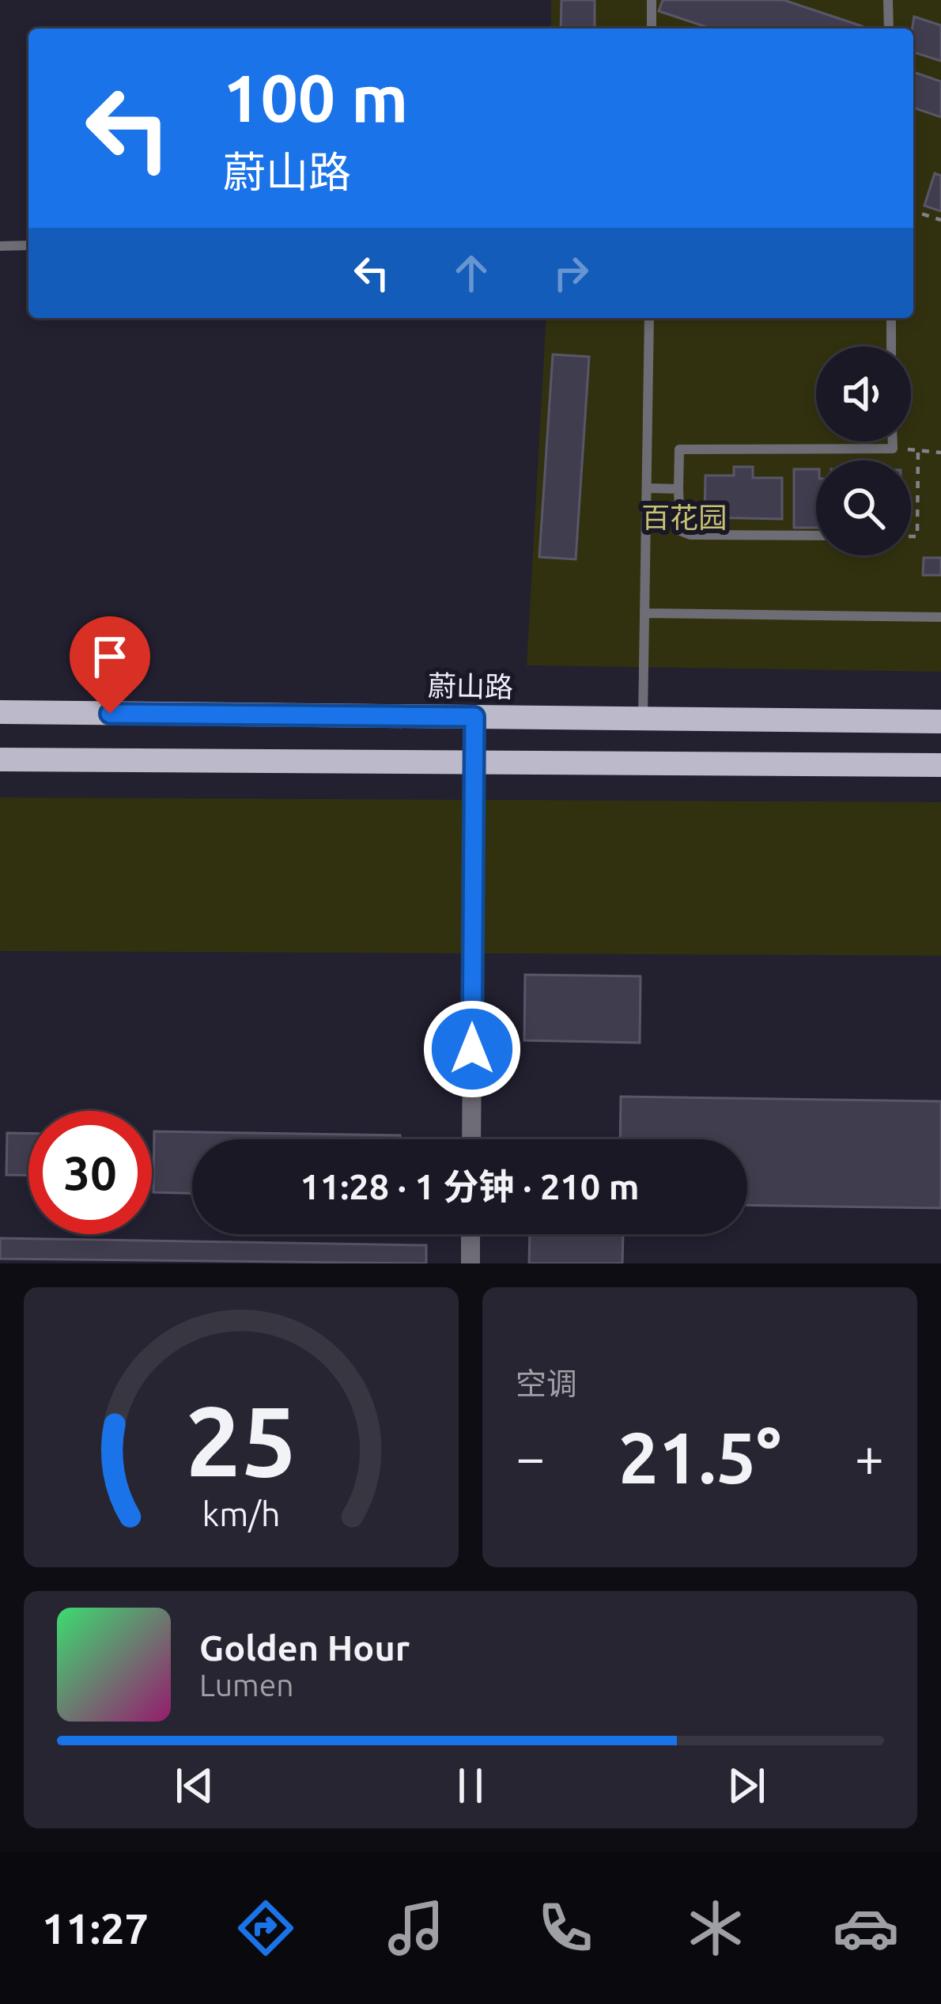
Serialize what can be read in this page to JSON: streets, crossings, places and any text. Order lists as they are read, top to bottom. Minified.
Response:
{"streets":{"main road":["蔚山路"]},"parks":["百花园"],"page":{"turn":["100 m","蔚山路"],"limit":"30","trip":"11:28 · 1 分钟 · 210 m","tile":"空调","heat":["−","21.5°","+"],"song":["Golden Hour","Lumen"],"tabs":"11:27","gauge":["25","km/h"]}}
